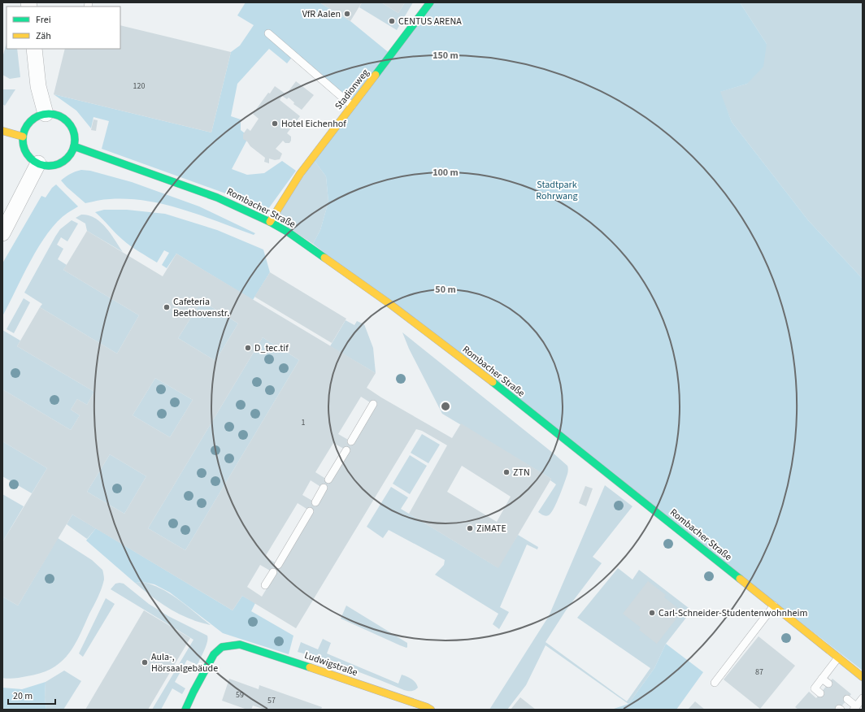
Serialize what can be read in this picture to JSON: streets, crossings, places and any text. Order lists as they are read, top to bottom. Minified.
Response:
{"streets":{"main road":["Stadionweg","Rombacher Straße","Ludwigstraße"]},"crossings":[["Stadionweg","Rombacher Straße"]],"parks":["Stadtpark Rohrwang"],"places":["VfR Aalen","CENTUS ARENA","Hotel Eichenhof","Cafeteria Beethovenstr.","D_tec.tif","ZTN","ZiMATE","Carl-Schneider-Studentenwohnheim","Aula-, Hörsaalgebäude"],"house_numbers":["120","1","87","59","57"],"legend":["Frei","Zäh"],"scale_bar":"20 m","rings":["150 m","100 m","50 m"]}
